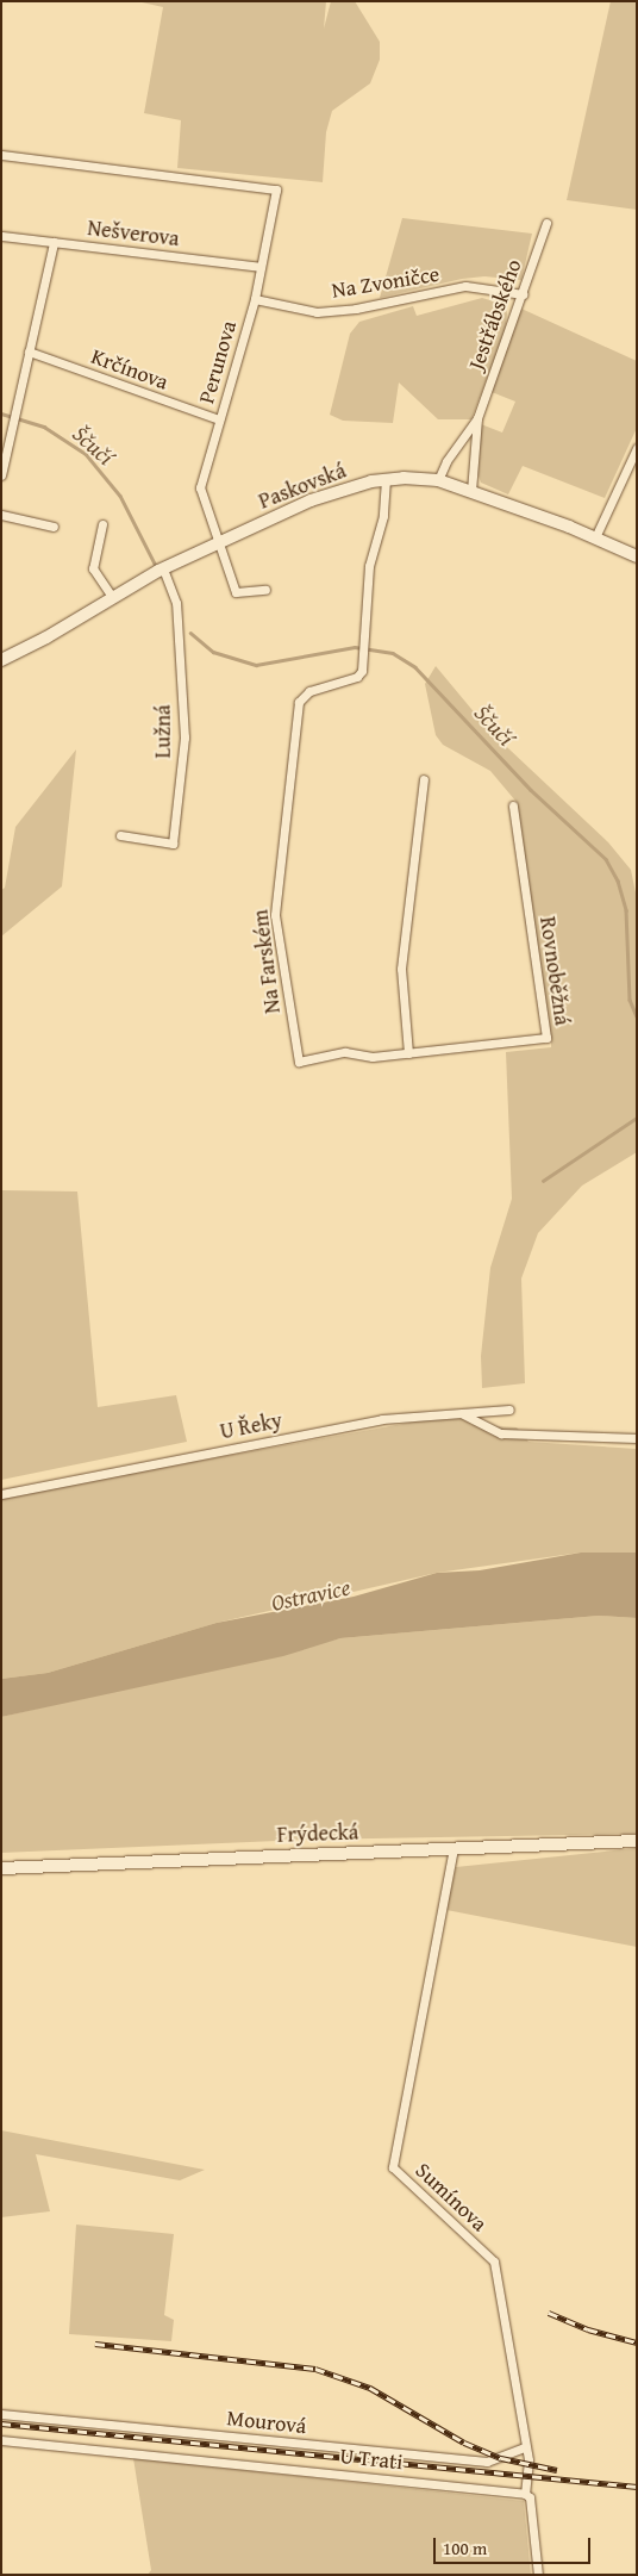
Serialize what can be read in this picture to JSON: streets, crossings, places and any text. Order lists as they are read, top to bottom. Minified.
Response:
{"streets":{"main road":["Paskovská","Frýdecká"],"street":["Nešverova","Na Zvoničce","Jestřábského","Perunova","Krčínova","Lužná","Na Farském","Rovnoběžná","U Řeky","Sumínova","Mourová","U Trati"]},"crossings":[["Nešverova","Perunova"],["Na Zvoničce","Jestřábského"],["Na Zvoničce","Perunova"],["Jestřábského","Paskovská"],["Perunova","Krčínova"],["Perunova","Paskovská"],["Paskovská","Lužná"],["Paskovská","Na Farském"],["Na Farském","Rovnoběžná"],["Frýdecká","Sumínova"],["Sumínova","Mourová"],["Sumínova","U Trati"]],"water":["Ščučí","Ostravice"],"scale_bar":"100 m"}
